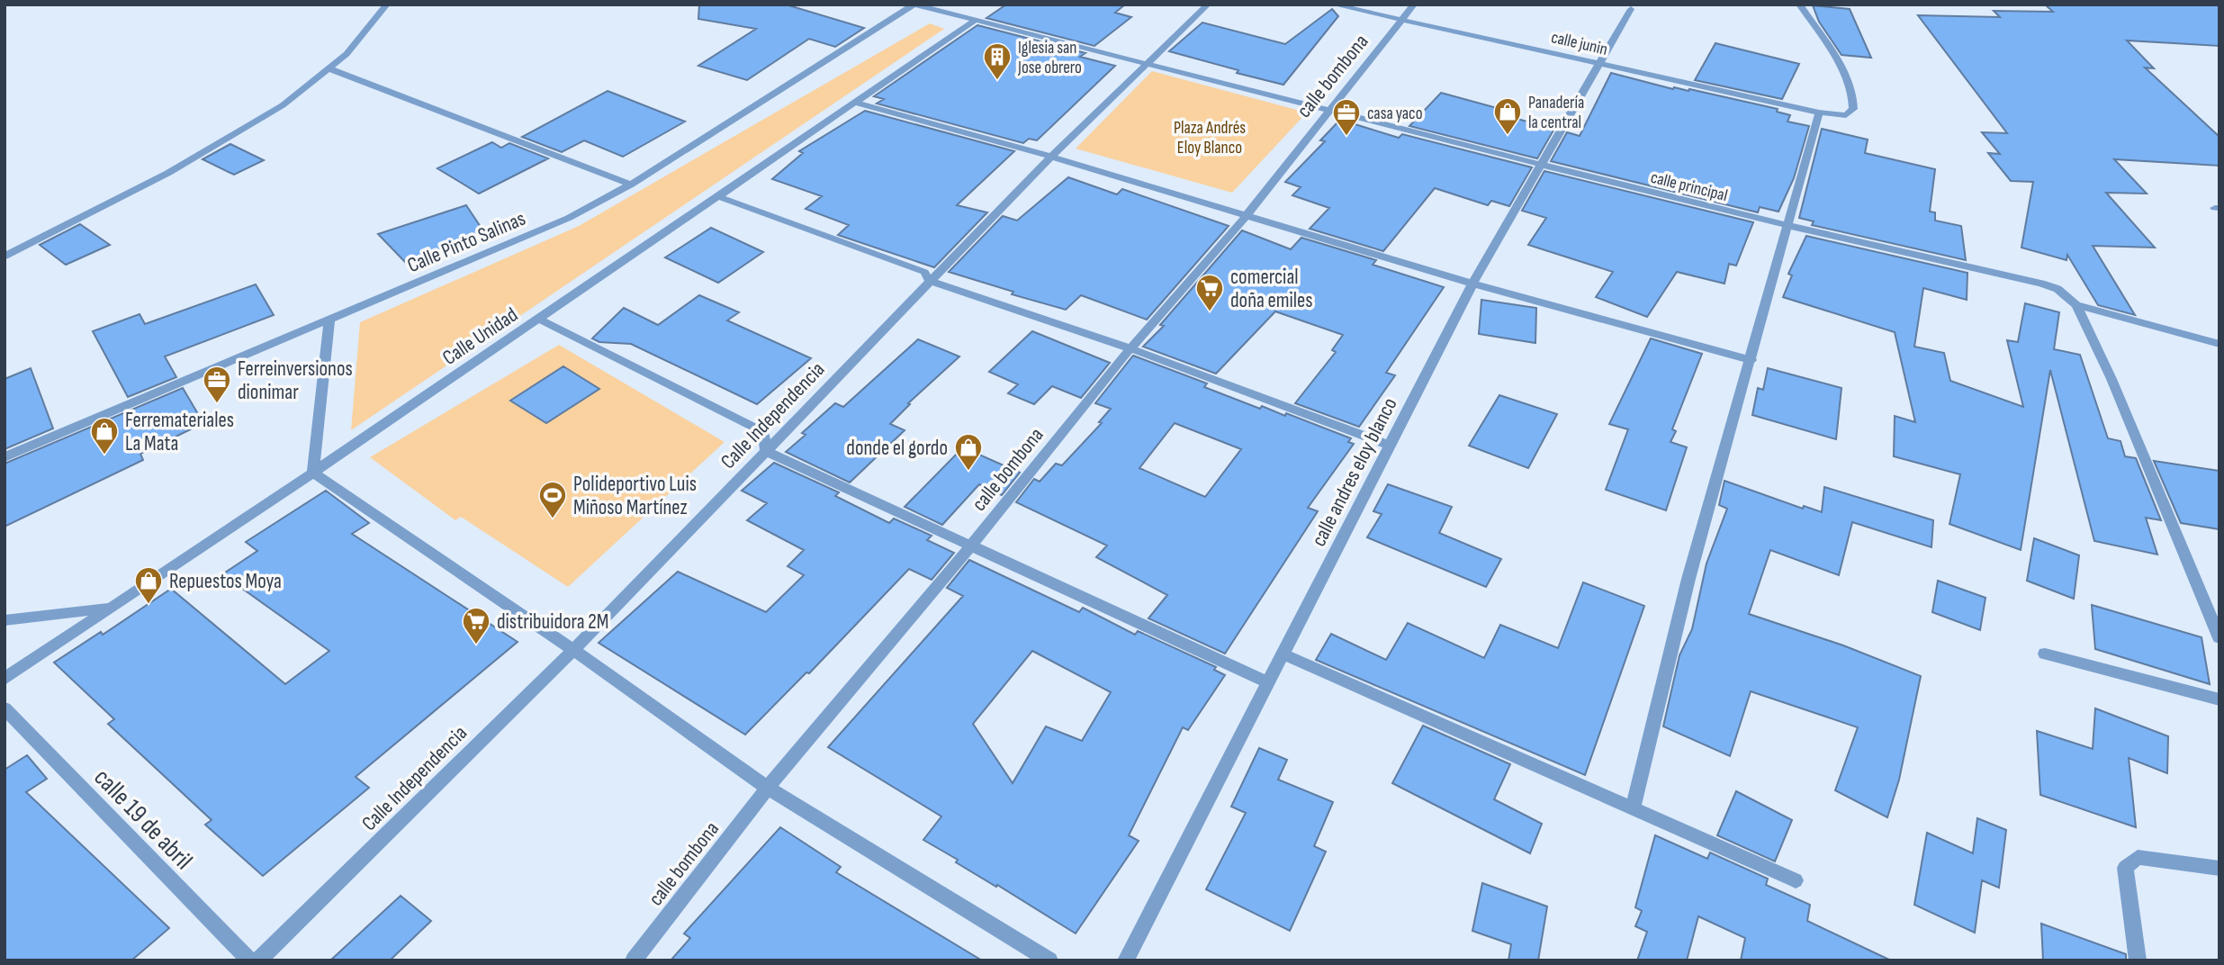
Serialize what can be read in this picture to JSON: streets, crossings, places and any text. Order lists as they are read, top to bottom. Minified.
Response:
{"streets":{"street":["calle junin","calle bombona","calle principal","Calle Pinto Salinas","Calle Unidad","Calle Independencia","calle andres eloy blanco","calle 19 de abril"]},"crossings":[["calle junin","calle bombona"],["calle junin","calle andres eloy blanco"],["calle bombona","calle principal"],["calle principal","Calle Independencia"],["calle principal","calle andres eloy blanco"]],"parks":["Plaza Andrés Eloy Blanco"],"places":{"building":["Iglesia san Jose obrero"],"shop":["Panadería la central","Ferremateriales La Mata","donde el gordo","Repuestos Moya"],"office":["casa yaco","Ferreinversionos dionimar"],"supermarket":["comercial doña emiles","distribuidora 2M"],"sports":["Polideportivo Luis Miñoso Martínez"]}}
